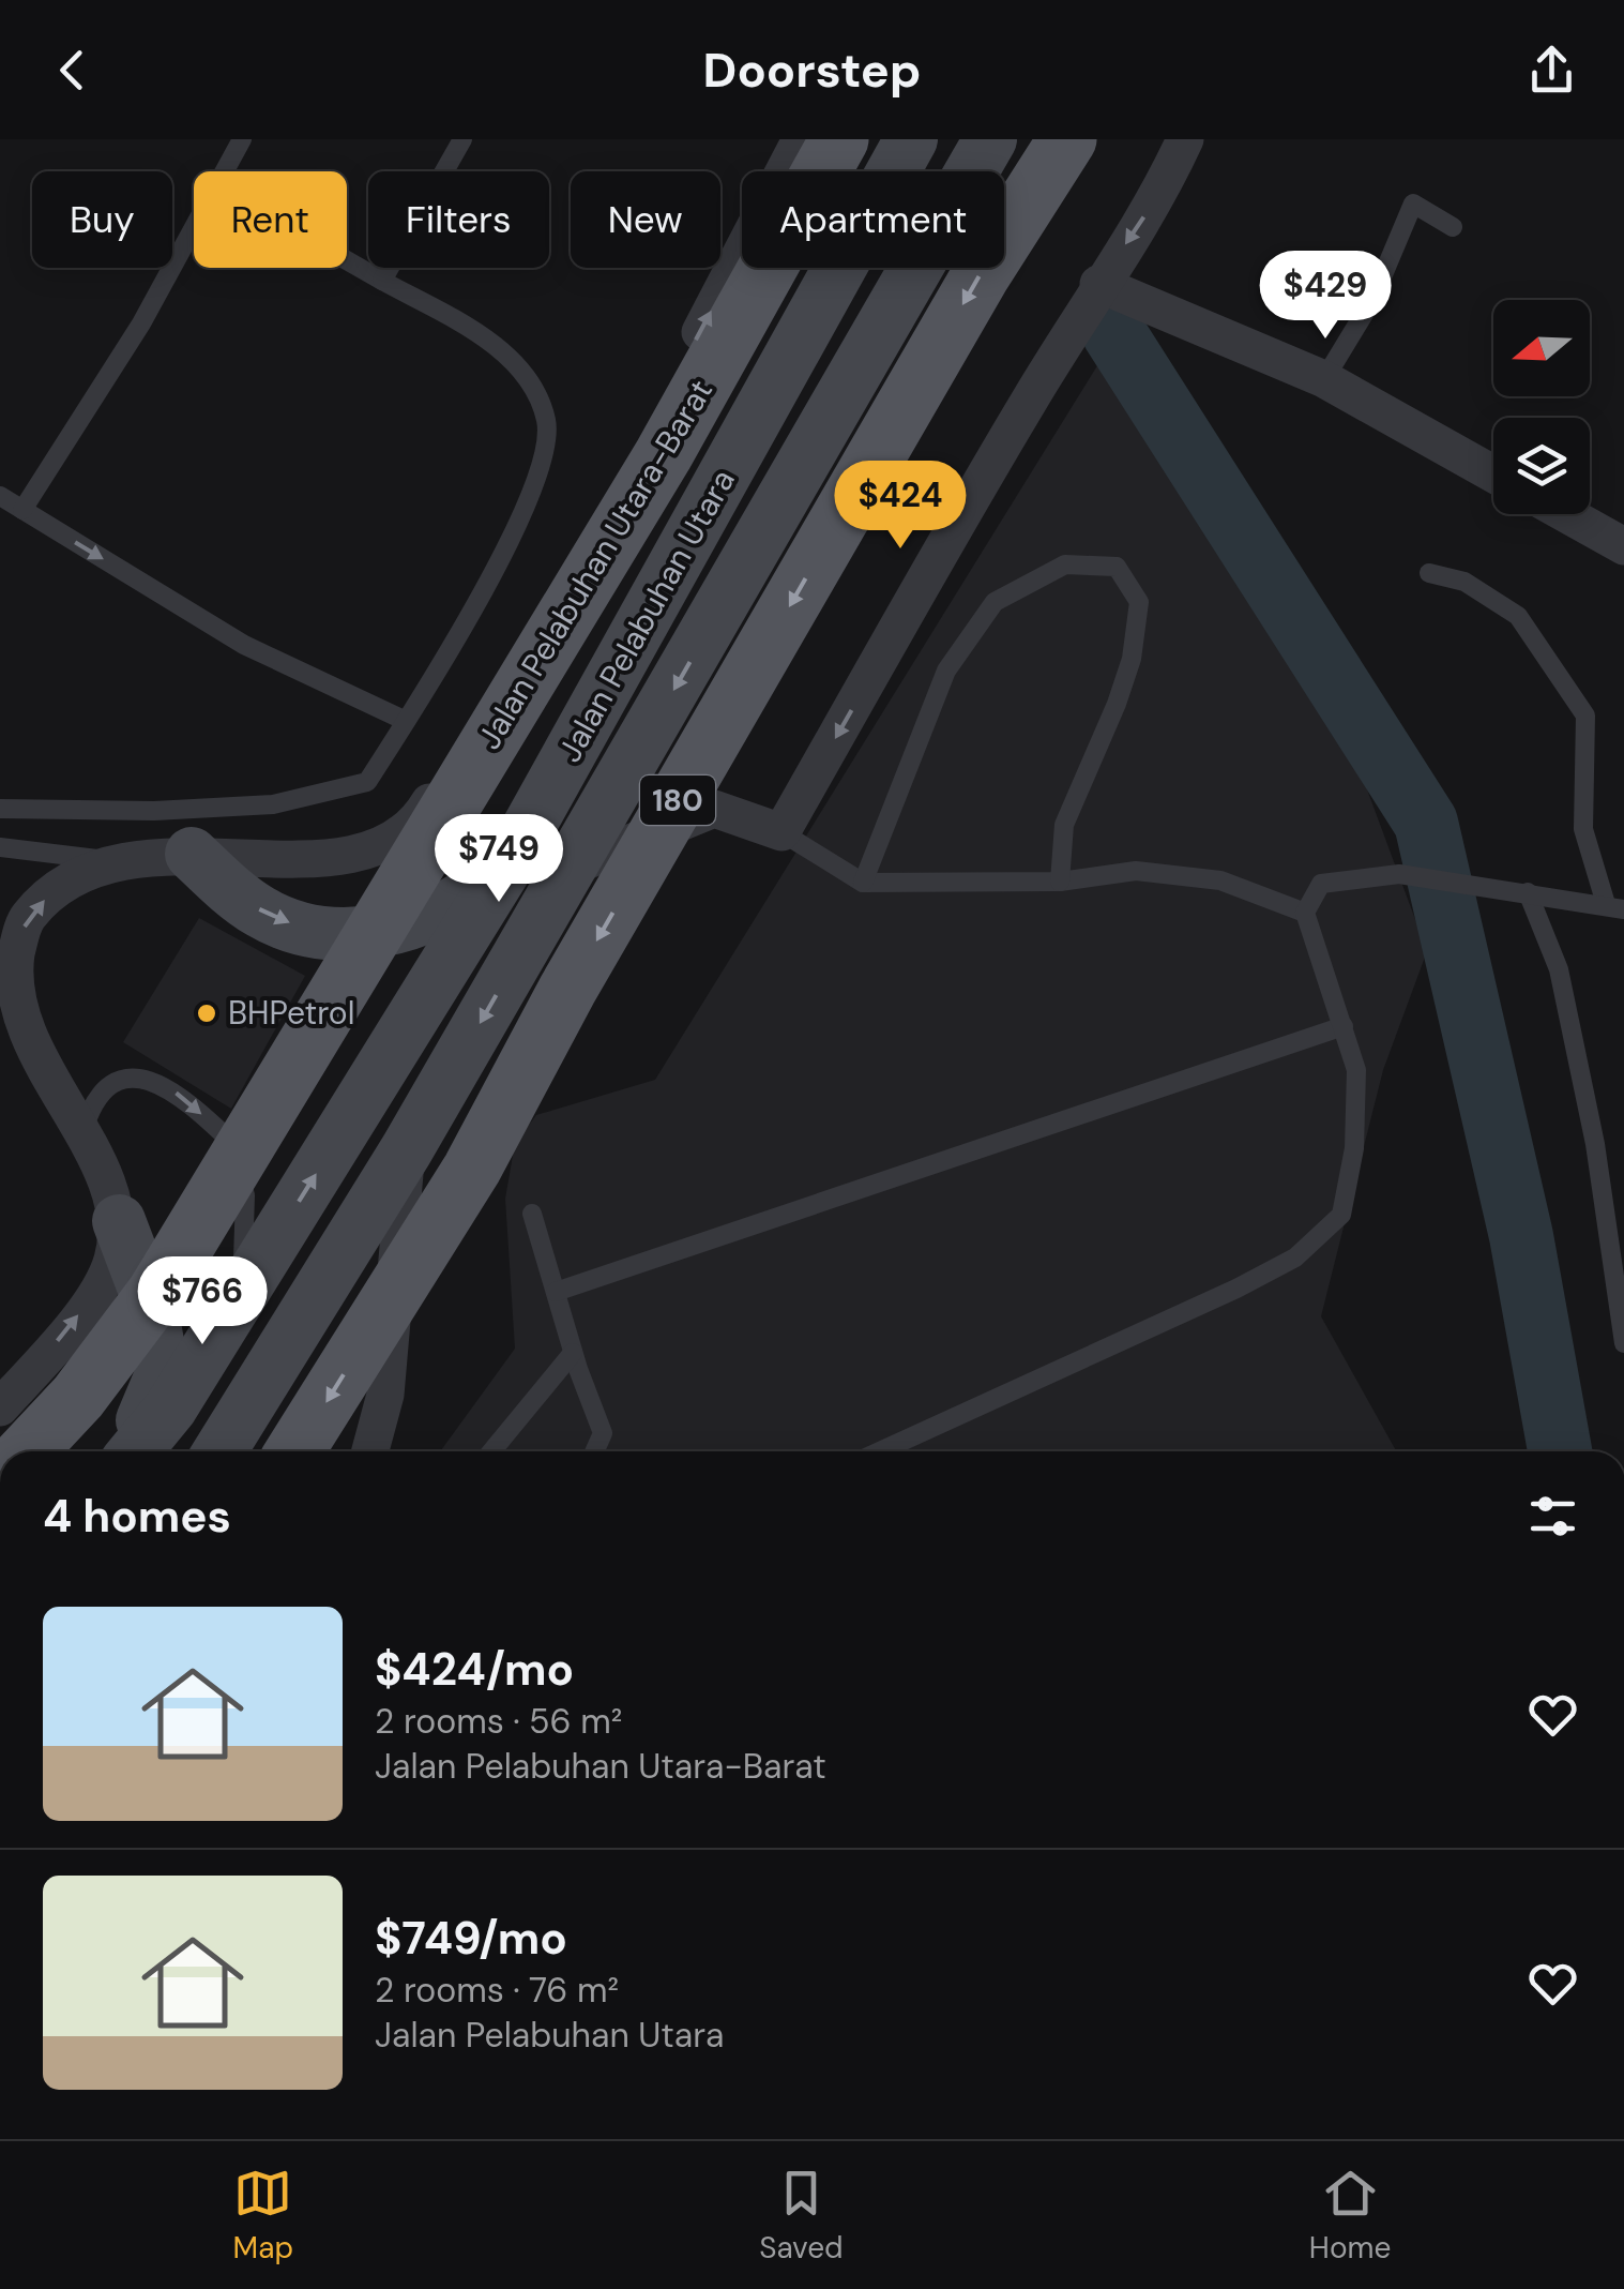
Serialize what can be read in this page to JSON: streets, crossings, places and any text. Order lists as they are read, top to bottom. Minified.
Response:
{"streets":{"main road":["Jalan Pelabuhan Utara-Barat","Jalan Pelabuhan Utara","180"]},"places":["BHPetrol"],"north":"left","page":{"header":"Doorstep","chip":["Buy","Rent","Filters","New","Apartment"],"price":["$429","$424","$749","$766"],"heading":"4 homes","list":[{"name":"$424/mo","note":"2 rooms · 56 m² · Jalan Pelabuhan Utara-Barat"},{"name":"$749/mo","note":"2 rooms · 76 m² · Jalan Pelabuhan Utara"}],"tabs":["Map","Saved","Home"]}}
